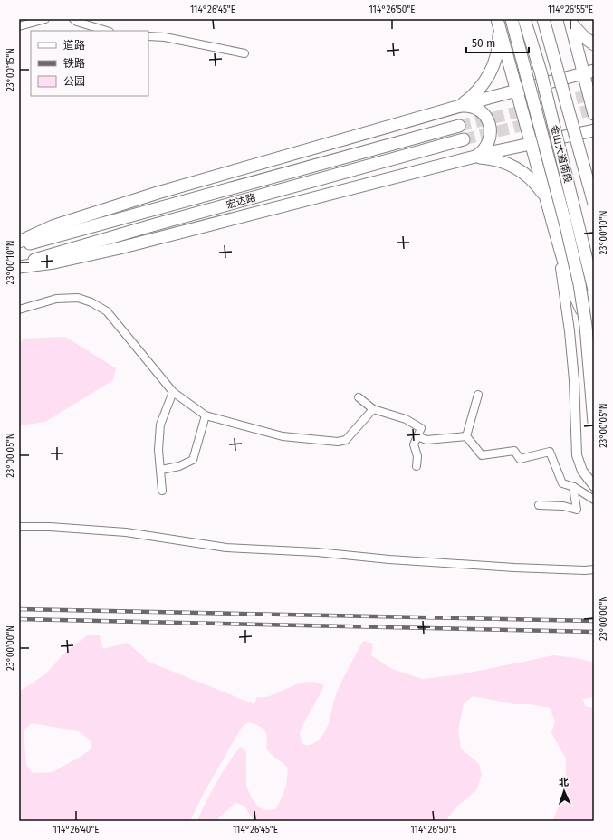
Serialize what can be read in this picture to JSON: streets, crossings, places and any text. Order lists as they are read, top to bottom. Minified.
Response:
{"streets":{"main road":["金山大道南段","宏达路"]},"legend":["道路","铁路","公园"],"scale_bar":"50 m","north":"top","coordinates":["114°26'45\"E","114°26'50\"E","114°26'55\"E","23°00'15\"N","23°00'10\"N","23°00'05\"N","23°00'00\"N","114°26'40\"E"]}
